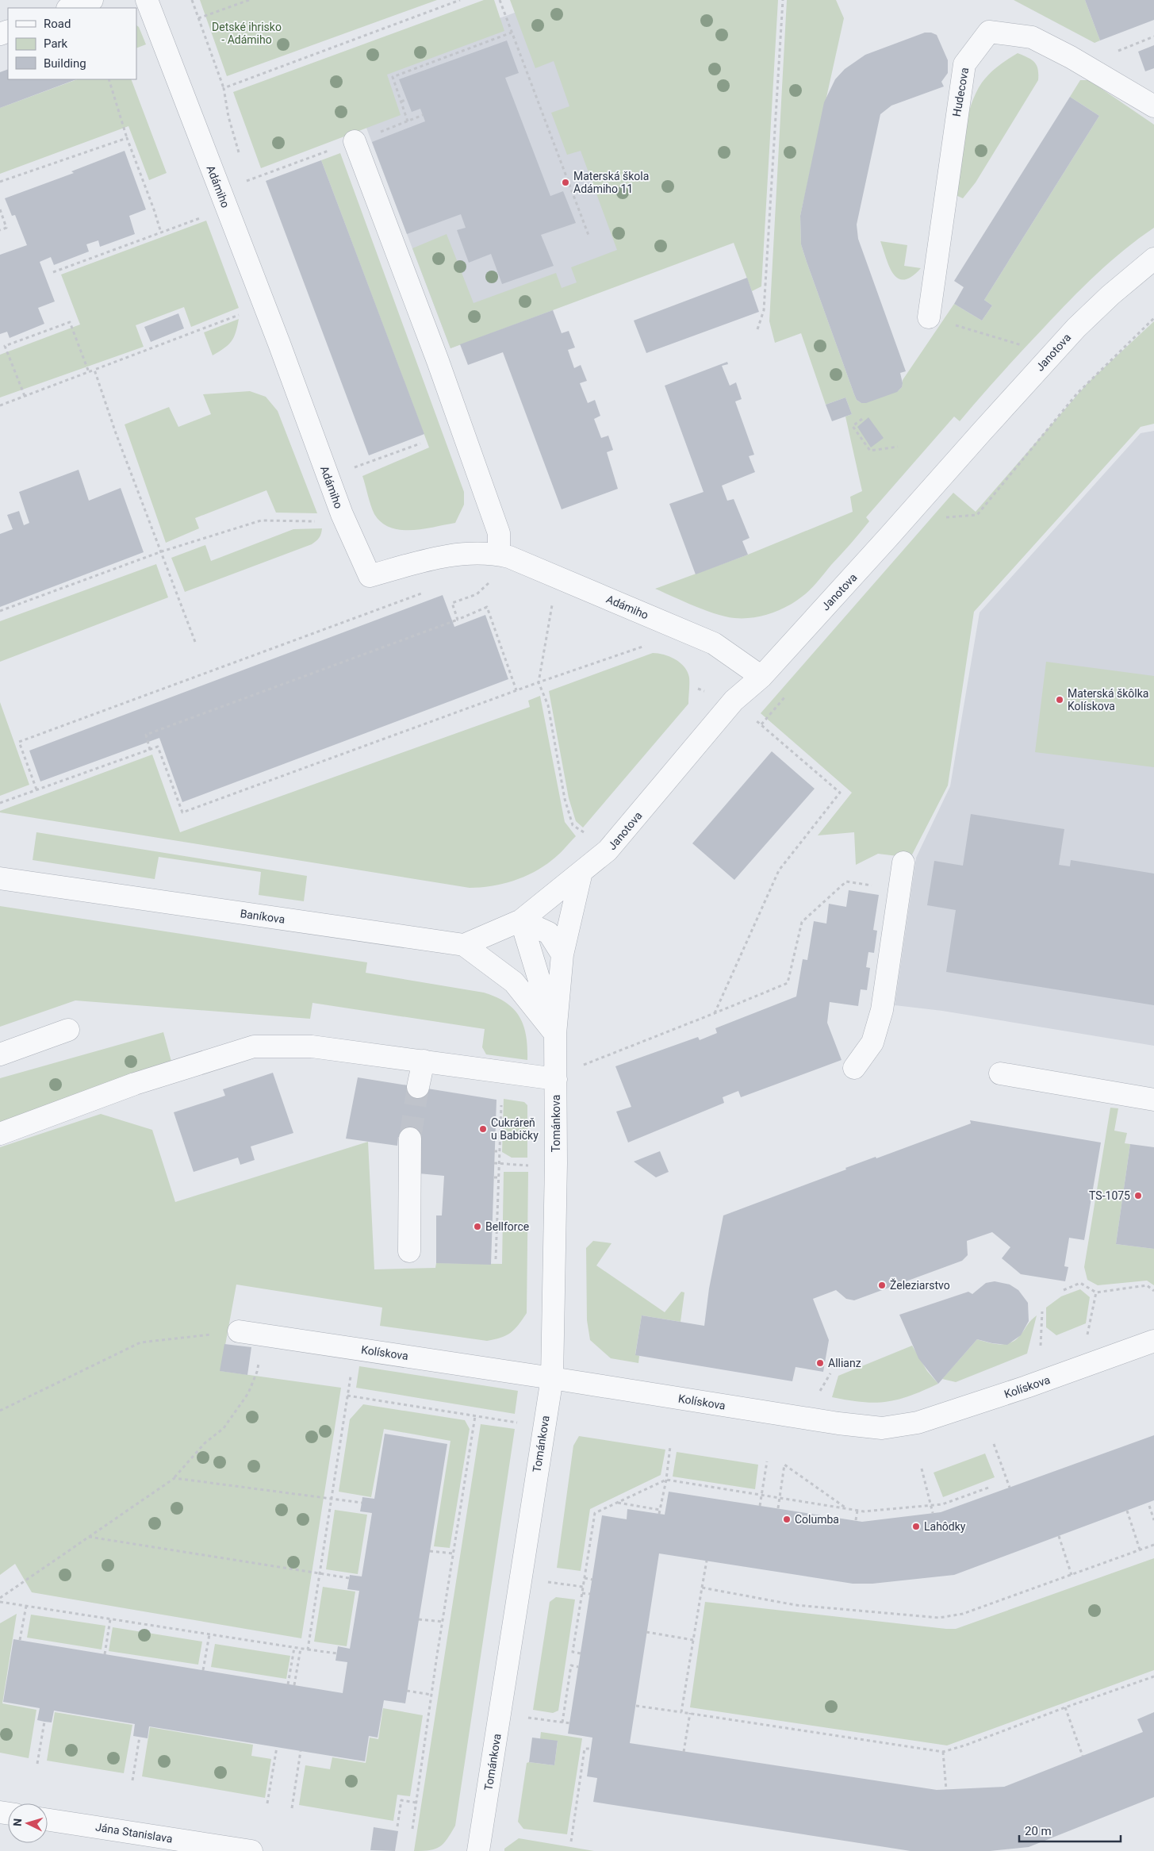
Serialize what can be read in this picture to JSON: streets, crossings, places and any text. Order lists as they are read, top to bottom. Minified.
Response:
{"streets":{"street":["Hudecova","Adámiho","Janotova","Baníkova","Tománkova","Kolískova","Jána Stanislava"]},"crossings":[["Adámiho","Janotova"],["Janotova","Tománkova"],["Tománkova","Kolískova"]],"parks":["Detské ihrisko - Adámiho"],"places":["Materská škola Adámiho 11","Materská škôlka Kolískova","Cukráreň u Babičky","TS-1075","Bellforce","Železiarstvo","Allianz","Columba","Lahôdky"],"legend":["Road","Park","Building"],"scale_bar":"20 m","north":"left"}
